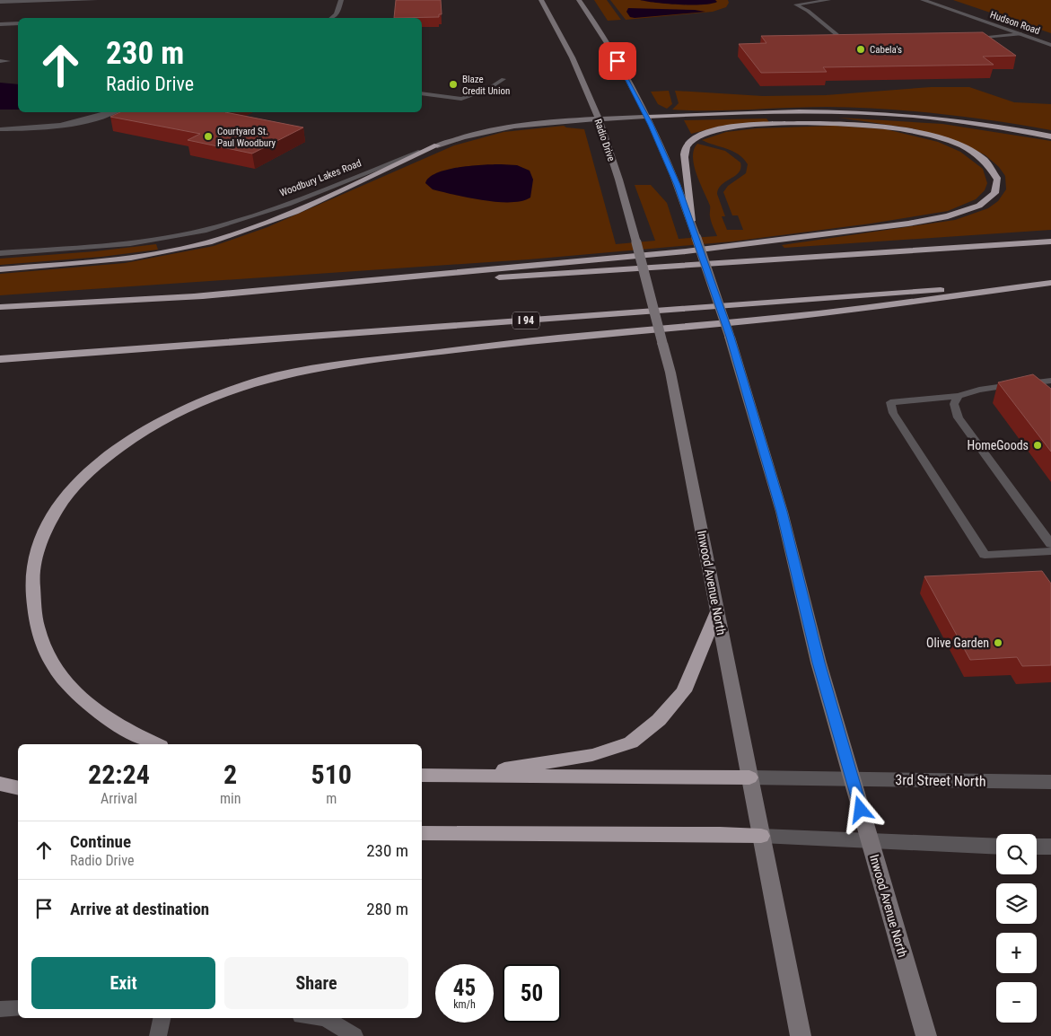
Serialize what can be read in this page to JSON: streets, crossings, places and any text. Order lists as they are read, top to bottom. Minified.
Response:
{"streets":{"highway":["I 94"],"main road":["Radio Drive","Woodbury Lakes Road","Inwood Avenue North"],"street":["Hudson Road","3rd Street North"]},"crossings":[["Radio Drive","Woodbury Lakes Road"],["Radio Drive","Inwood Avenue North"],["Inwood Avenue North","3rd Street North"]],"places":["Cabela's","Blaze Credit Union","Courtyard St. Paul Woodbury","HomeGoods","Olive Garden"],"page":{"turn":["230 m","Radio Drive"],"eta":["22:24","Arrival","2","min","510","m"],"list":[{"name":"Continue","note":"Radio Drive","value":"230 m"},{"name":"Arrive at destination","value":"280 m"}],"map_buttons":["+","−"],"buttons":["Exit","Share"],"speed":"45 km/h","limit":"50"}}
